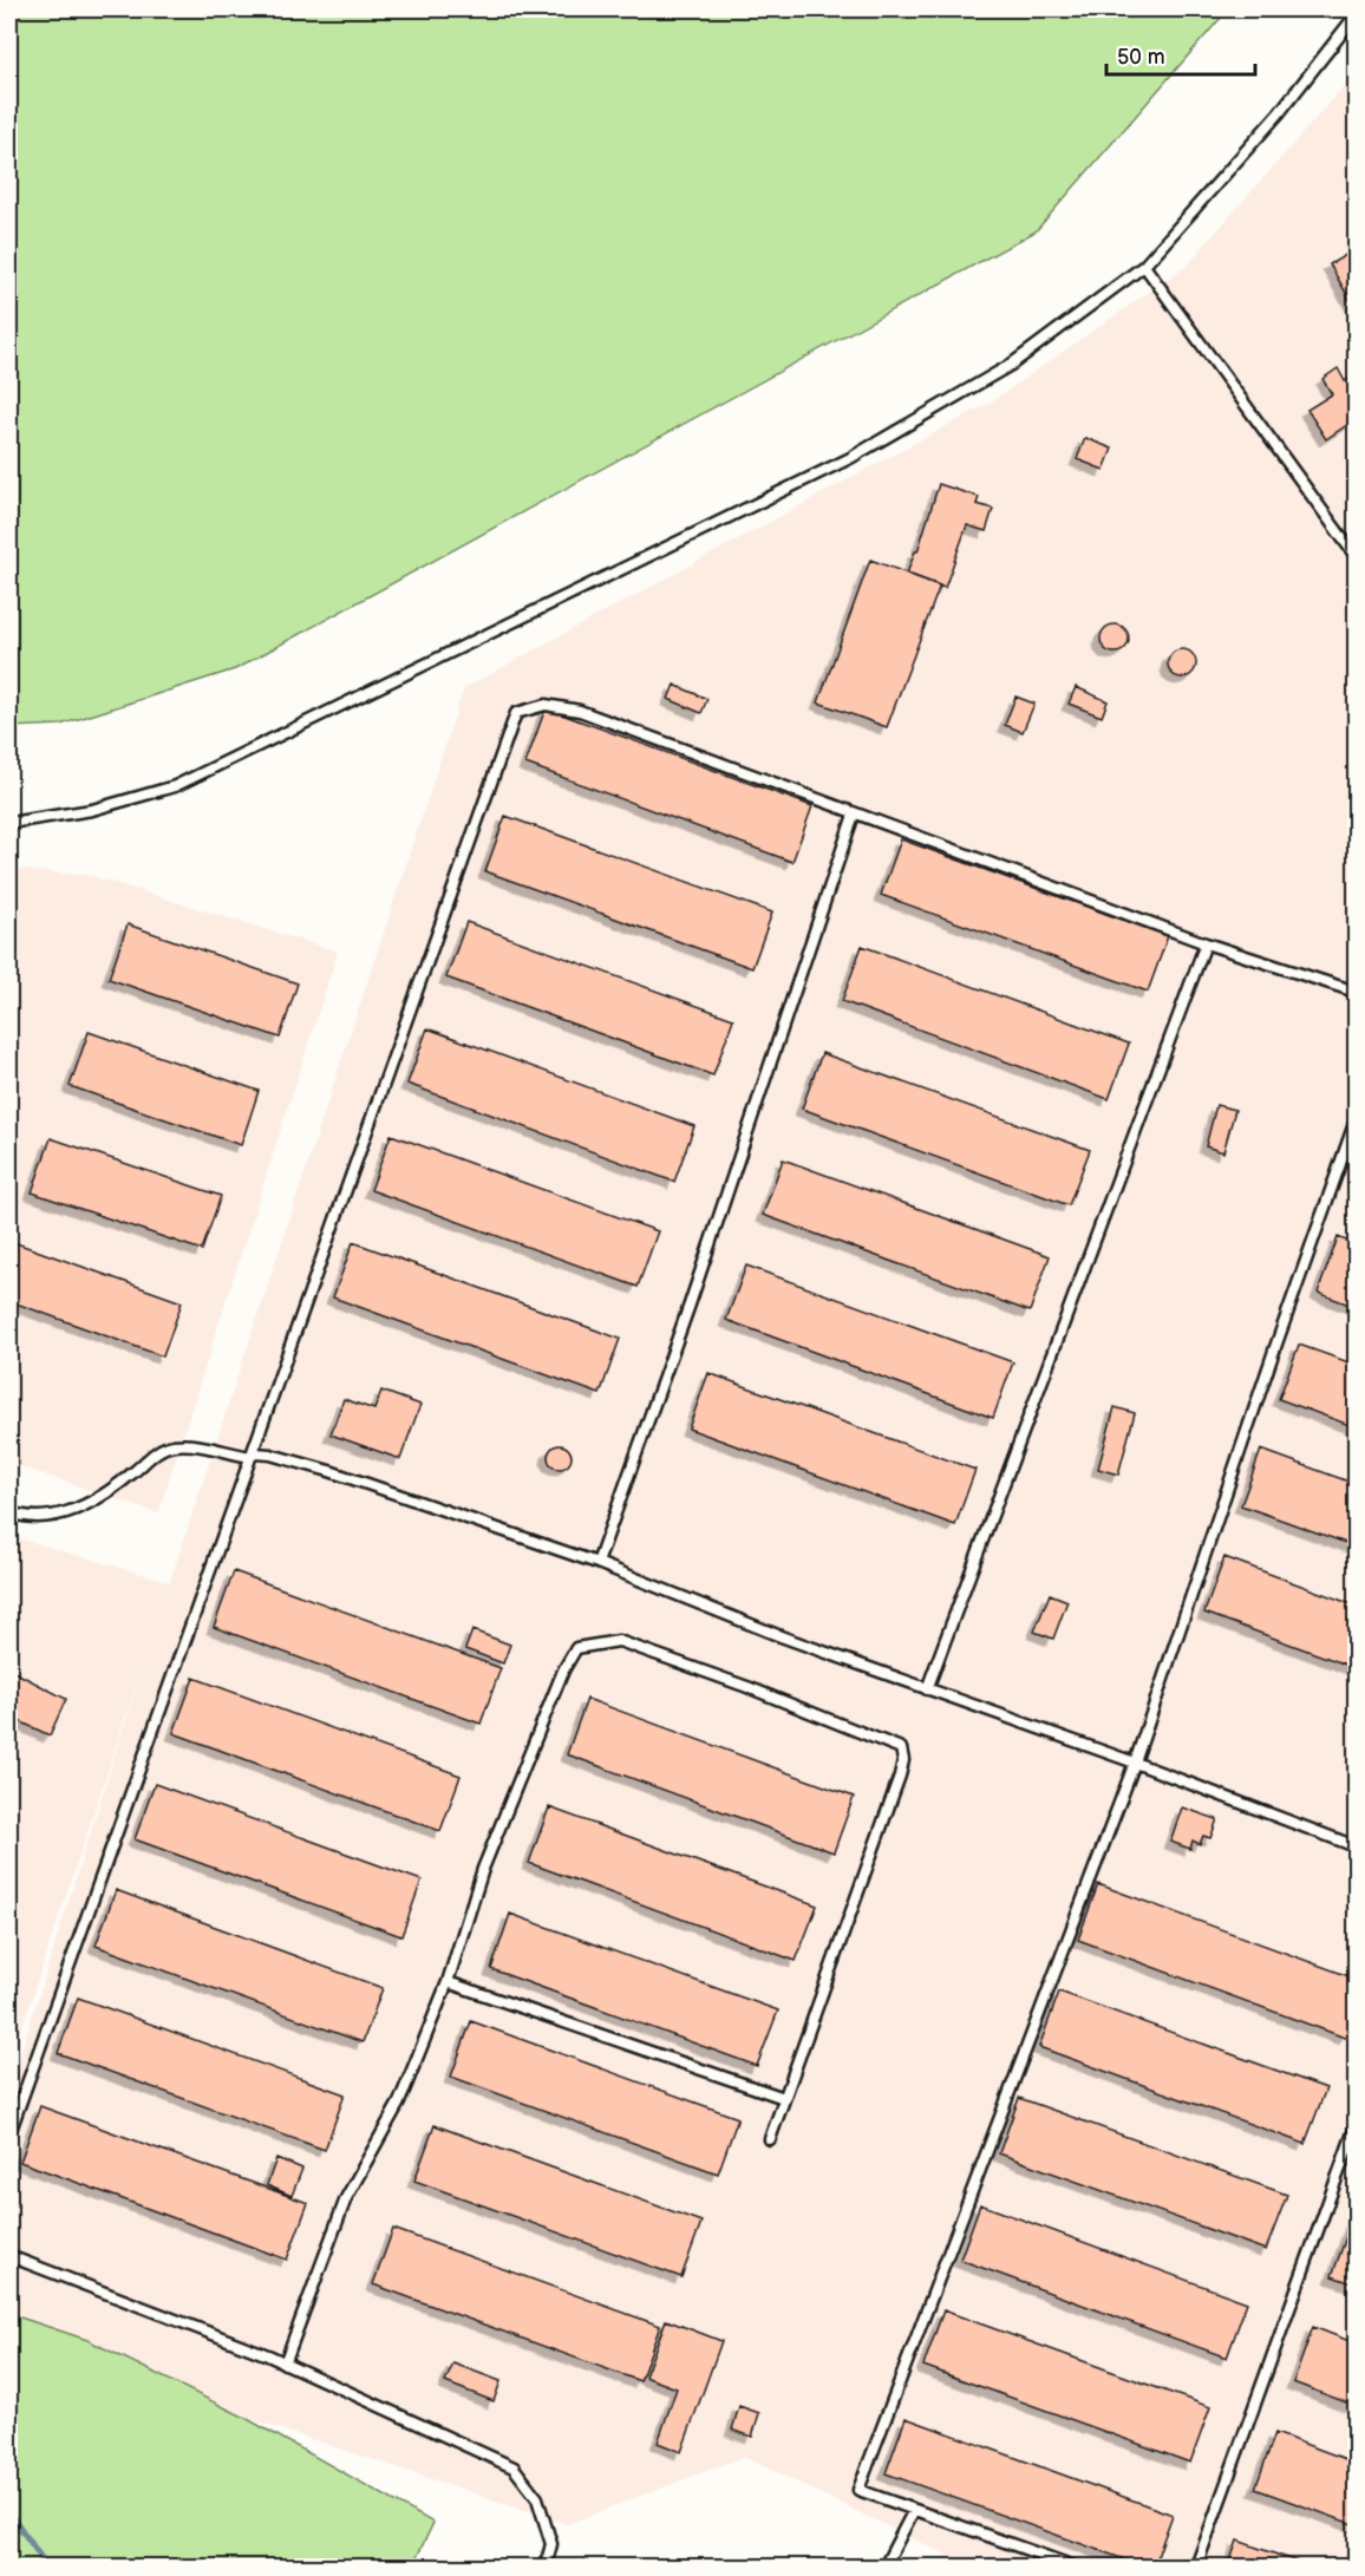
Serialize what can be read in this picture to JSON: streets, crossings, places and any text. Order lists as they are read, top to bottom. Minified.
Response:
{"scale_bar":"50 m"}
